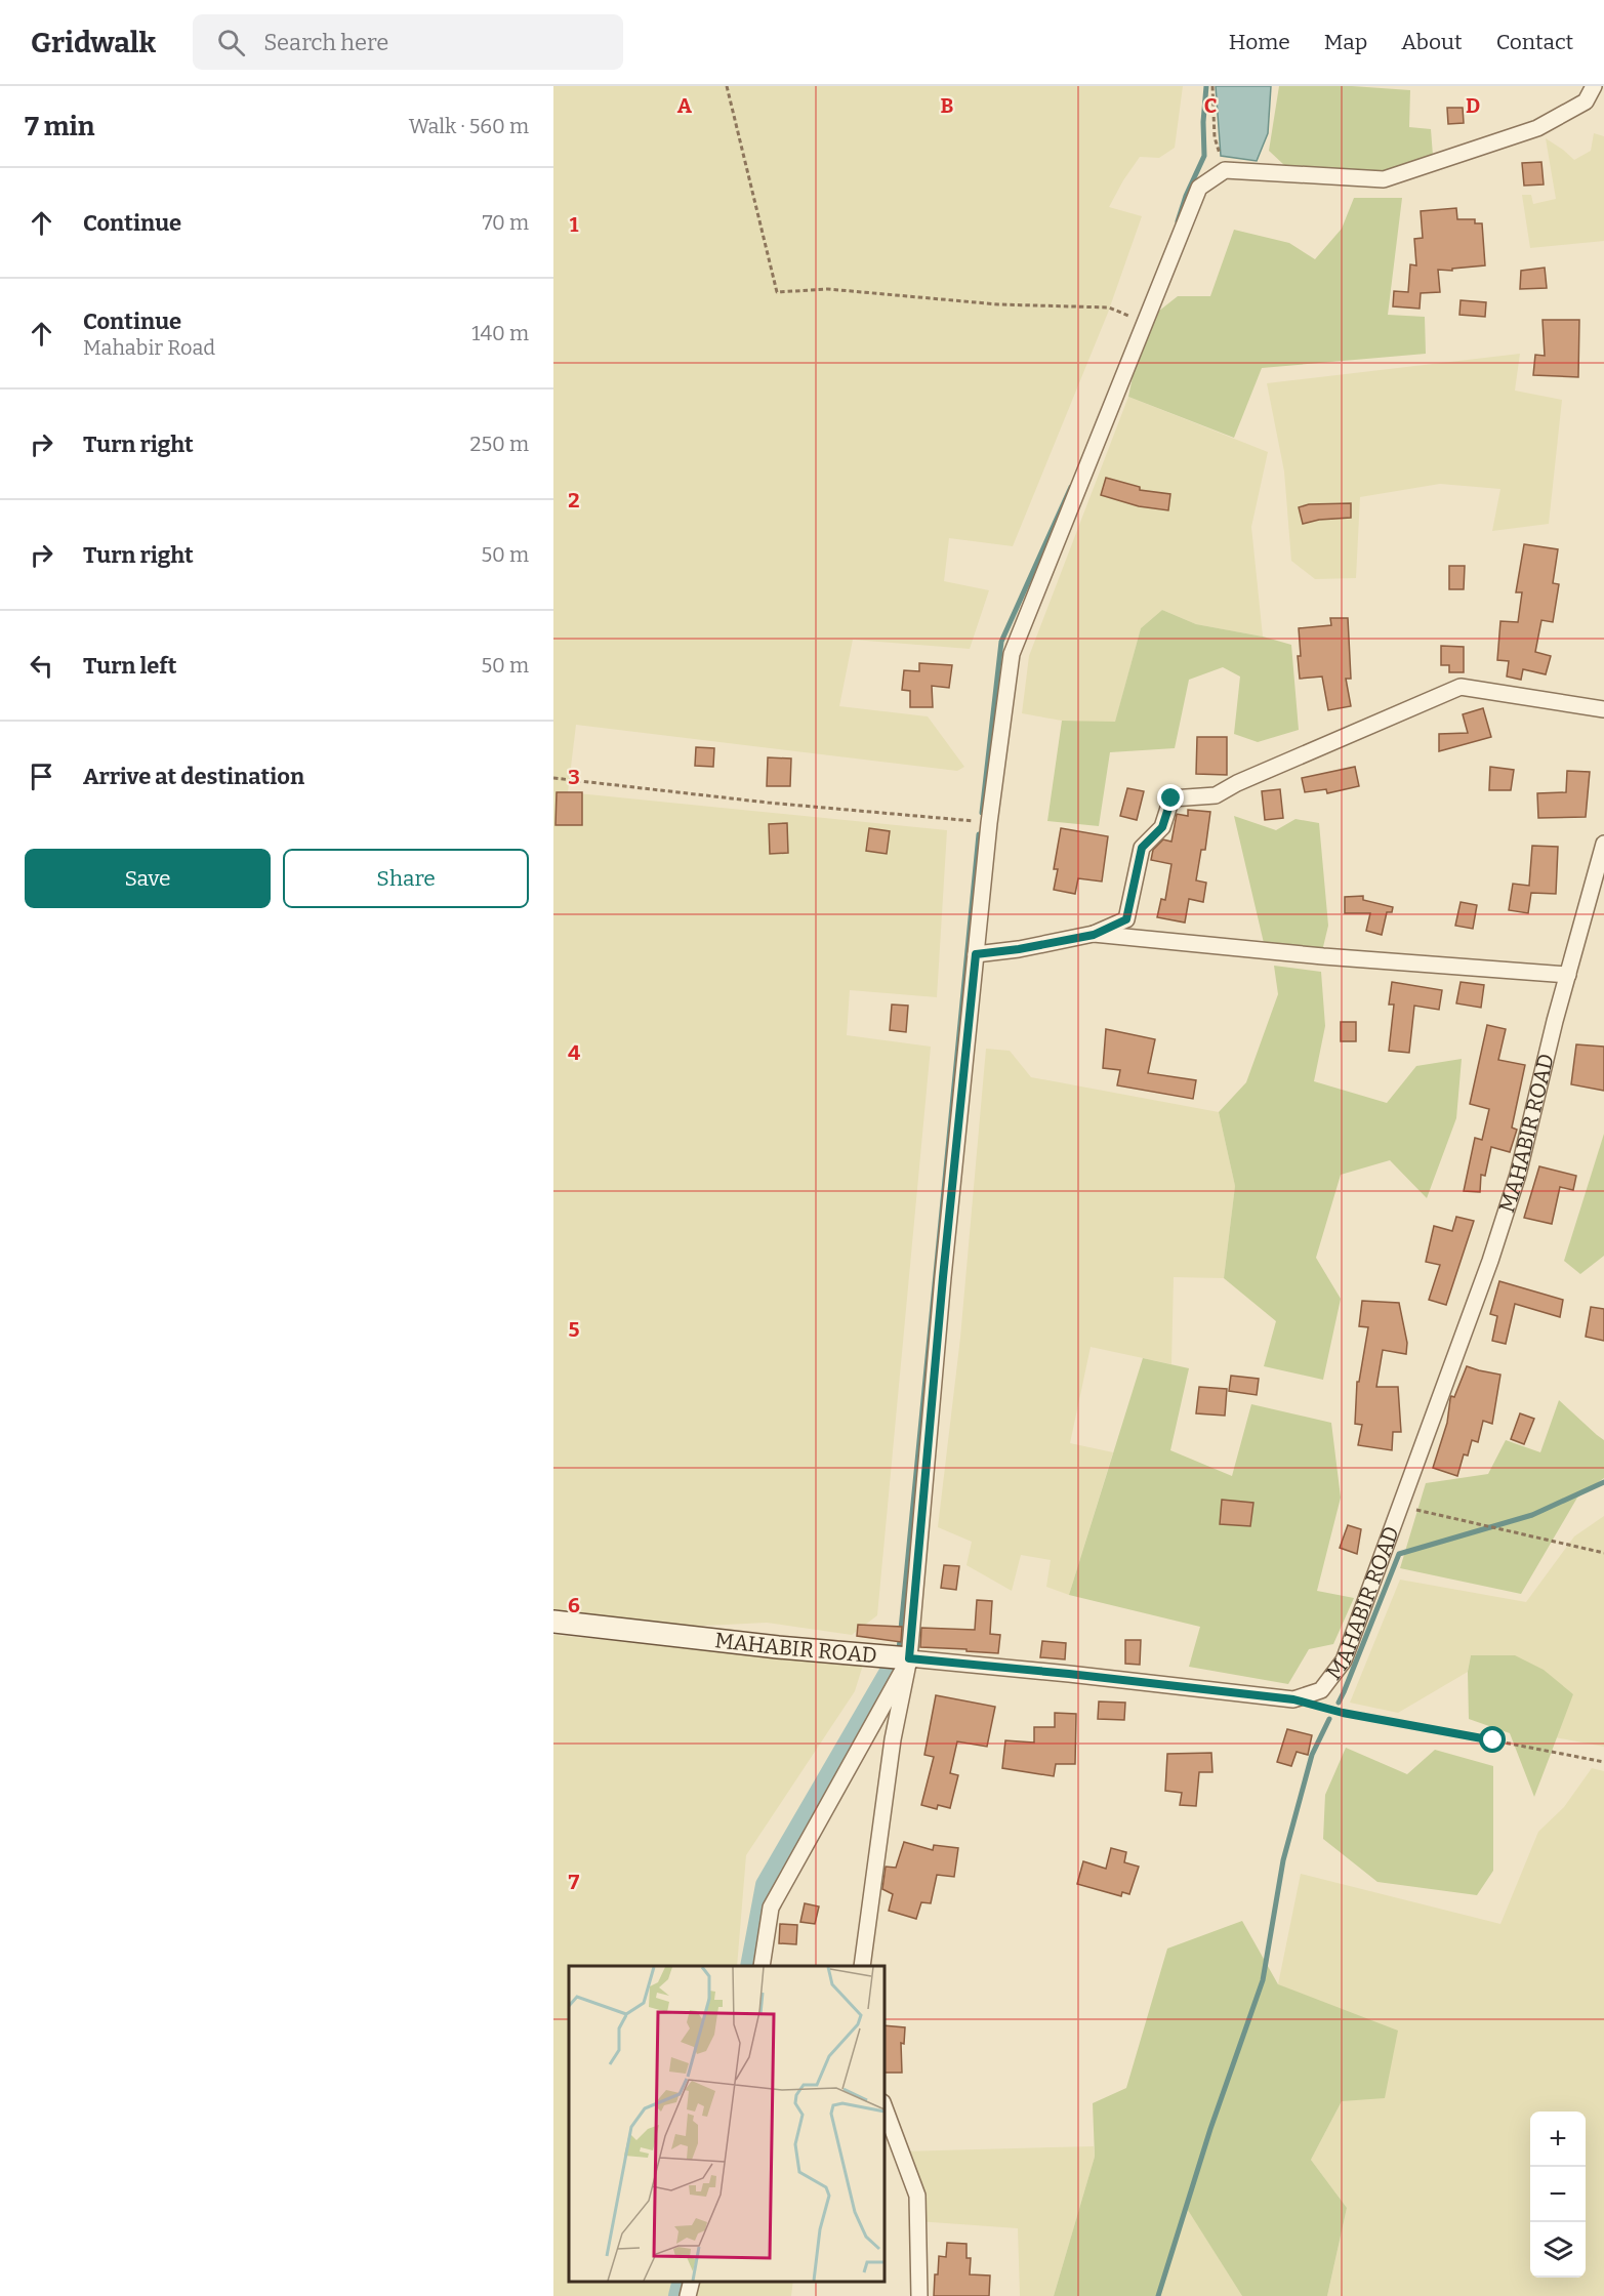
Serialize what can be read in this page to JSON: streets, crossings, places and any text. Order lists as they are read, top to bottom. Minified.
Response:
{"streets":{"street":["MAHABIR ROAD"]},"page":{"header":"Gridwalk","search":"Search here","nav":["Home","Map","About","Contact"],"heading":["7 min","Walk · 560 m"],"list":[["Continue","70 m"],["Continue","Mahabir Road","140 m"],["Turn right","250 m"],["Turn right","50 m"],["Turn left","50 m"],"Arrive at destination"],"buttons":["Save","Share"],"map_buttons":["+","−"]},"grid":{"columns":["A","B","C","D"],"rows":["1","2","3","4","5","6","7"]}}
